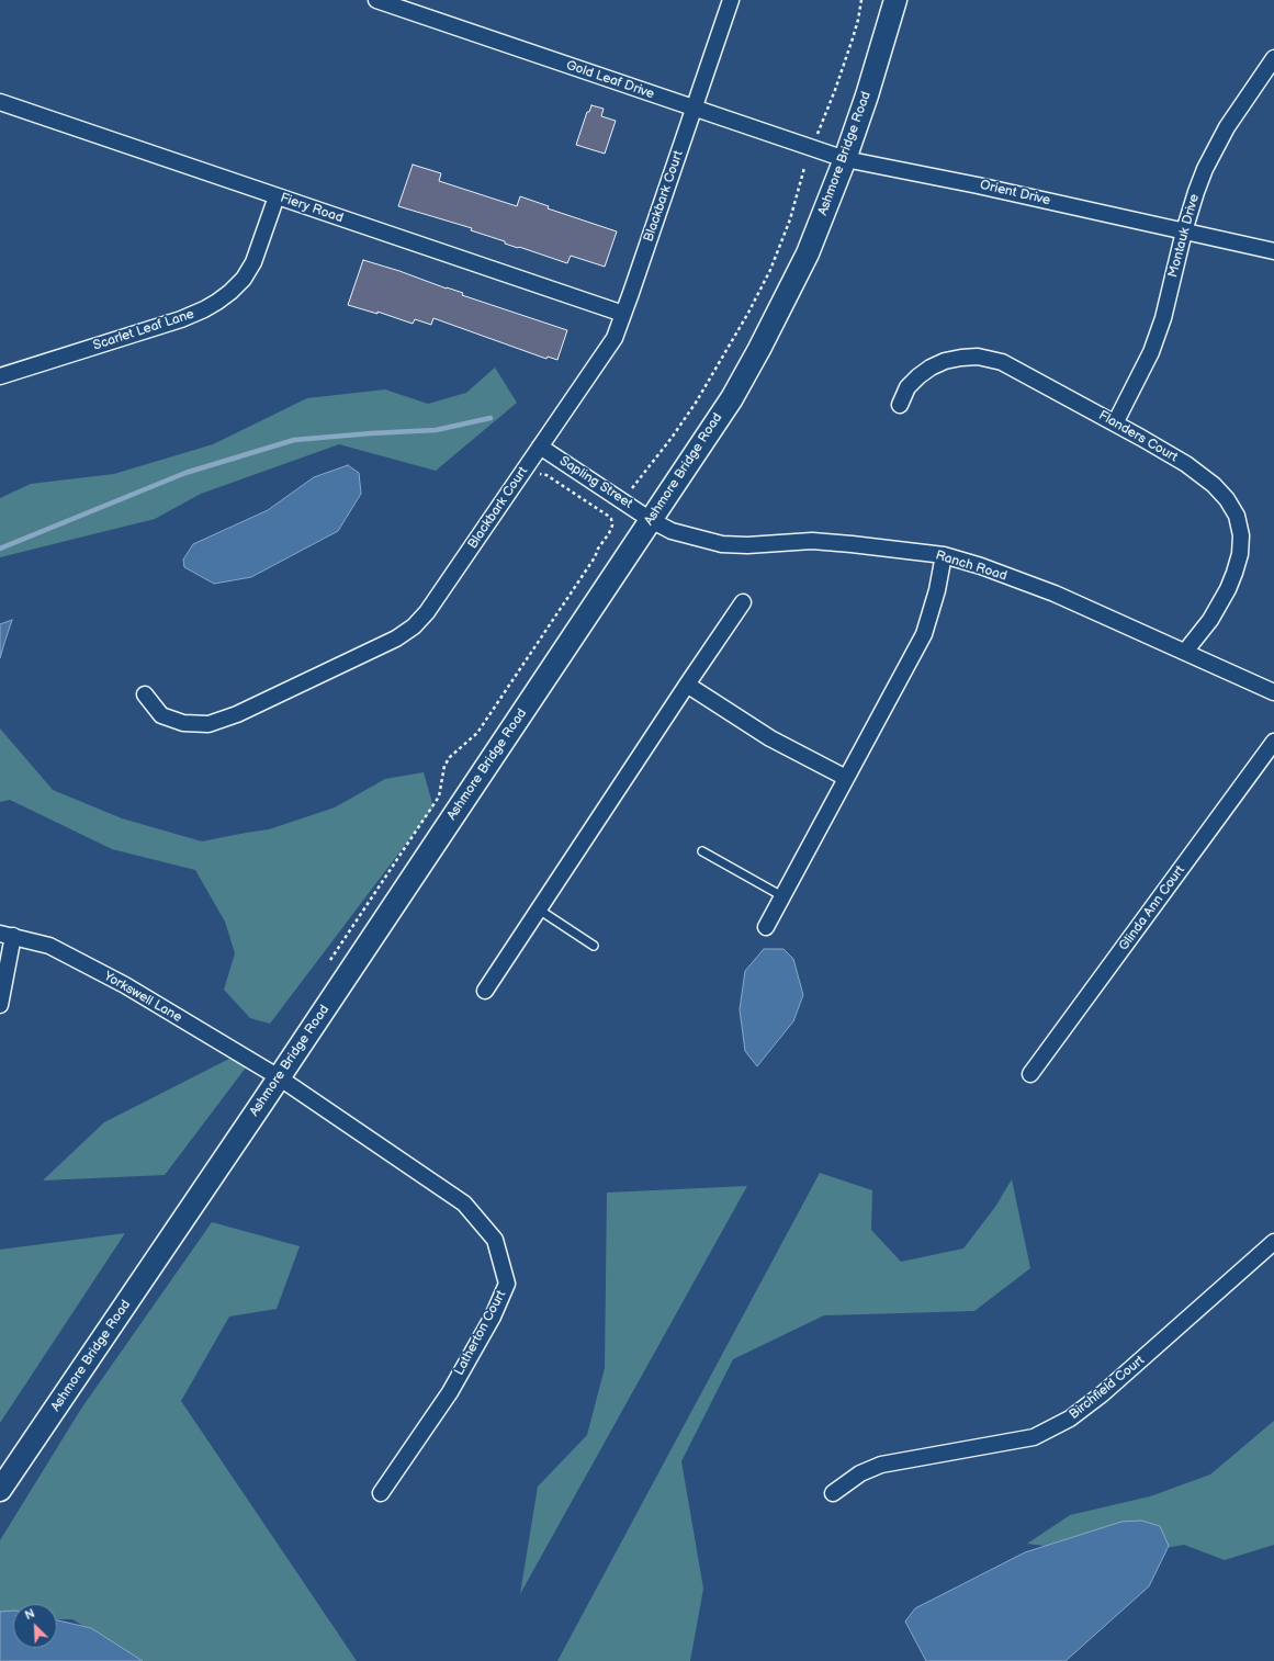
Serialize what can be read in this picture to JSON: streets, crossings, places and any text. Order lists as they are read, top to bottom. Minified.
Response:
{"streets":{"main road":["Ashmore Bridge Road"],"street":["Gold Leaf Drive","Orient Drive","Blackbark Court","Fiery Road","Montauk Drive","Scarlet Leaf Lane","Flanders Court","Sapling Street","Ranch Road","Glinda Ann Court","Yorkswell Lane","Latherton Court","Birchfield Court"]},"crossings":[["Gold Leaf Drive","Ashmore Bridge Road"],["Gold Leaf Drive","Orient Drive"],["Gold Leaf Drive","Blackbark Court"],["Ashmore Bridge Road","Orient Drive"],["Ashmore Bridge Road","Sapling Street"],["Ashmore Bridge Road","Ranch Road"],["Ashmore Bridge Road","Yorkswell Lane"],["Ashmore Bridge Road","Latherton Court"],["Orient Drive","Montauk Drive"],["Blackbark Court","Fiery Road"],["Blackbark Court","Sapling Street"],["Fiery Road","Scarlet Leaf Lane"],["Montauk Drive","Flanders Court"],["Flanders Court","Ranch Road"],["Sapling Street","Ranch Road"],["Yorkswell Lane","Latherton Court"]],"north":"top left"}
